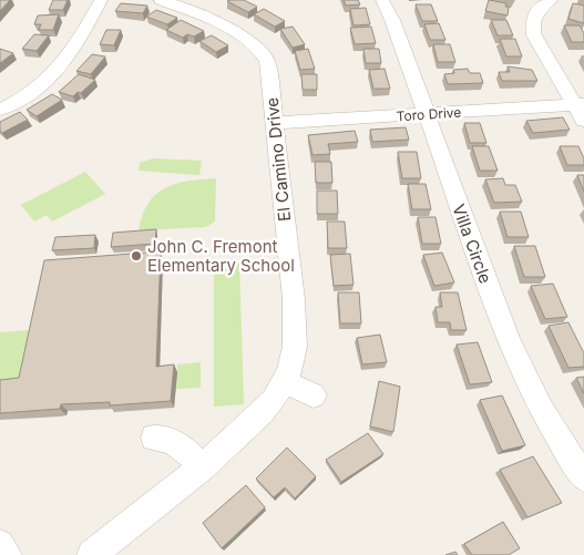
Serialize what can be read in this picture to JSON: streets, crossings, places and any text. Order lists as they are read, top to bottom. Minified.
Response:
{"streets":{"street":["Toro Drive","El Camino Drive","Villa Circle"]},"crossings":[["Toro Drive","El Camino Drive"],["Toro Drive","Villa Circle"]],"places":["John C. Fremont Elementary School"]}
